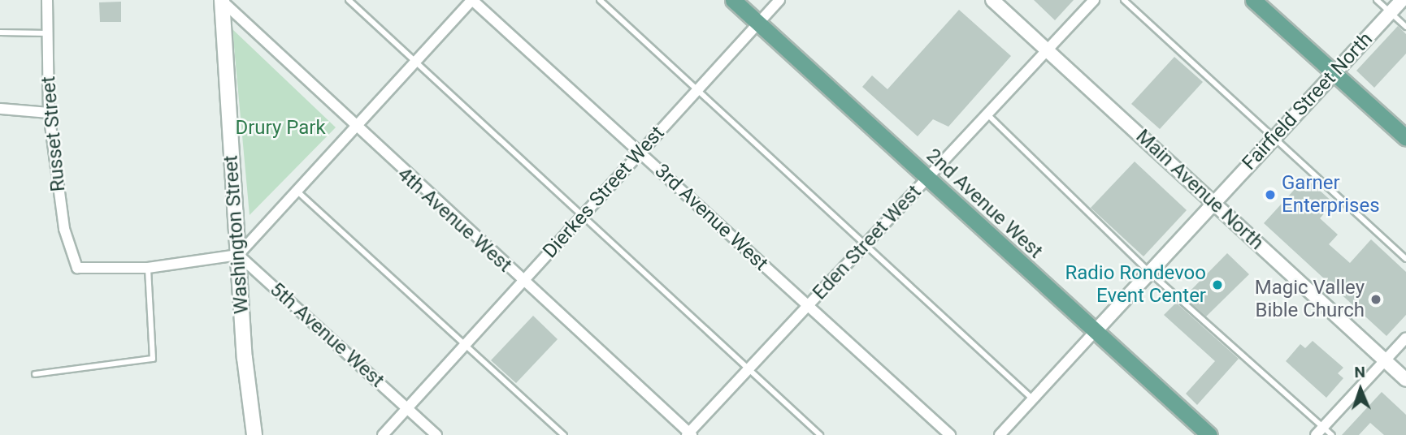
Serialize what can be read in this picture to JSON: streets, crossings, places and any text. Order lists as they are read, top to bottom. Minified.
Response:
{"streets":{"main road":["2nd Avenue West","Washington Street"],"street":["Fairfield Street North","Russet Street","Main Avenue North","Dierkes Street West","3rd Avenue West","4th Avenue West","Eden Street West","5th Avenue West"]},"crossings":[["Fairfield Street North","Main Avenue North"],["Fairfield Street North","2nd Avenue West"],["Main Avenue North","Eden Street West"],["Dierkes Street West","2nd Avenue West"],["Dierkes Street West","3rd Avenue West"],["Dierkes Street West","4th Avenue West"],["Dierkes Street West","5th Avenue West"],["2nd Avenue West","Eden Street West"],["3rd Avenue West","Eden Street West"],["4th Avenue West","Washington Street"],["4th Avenue West","Eden Street West"],["Washington Street","5th Avenue West"]],"parks":["Drury Park"],"places":["Garner Enterprises","Radio Rondevoo Event Center","Magic Valley Bible Church"],"north":"top"}
